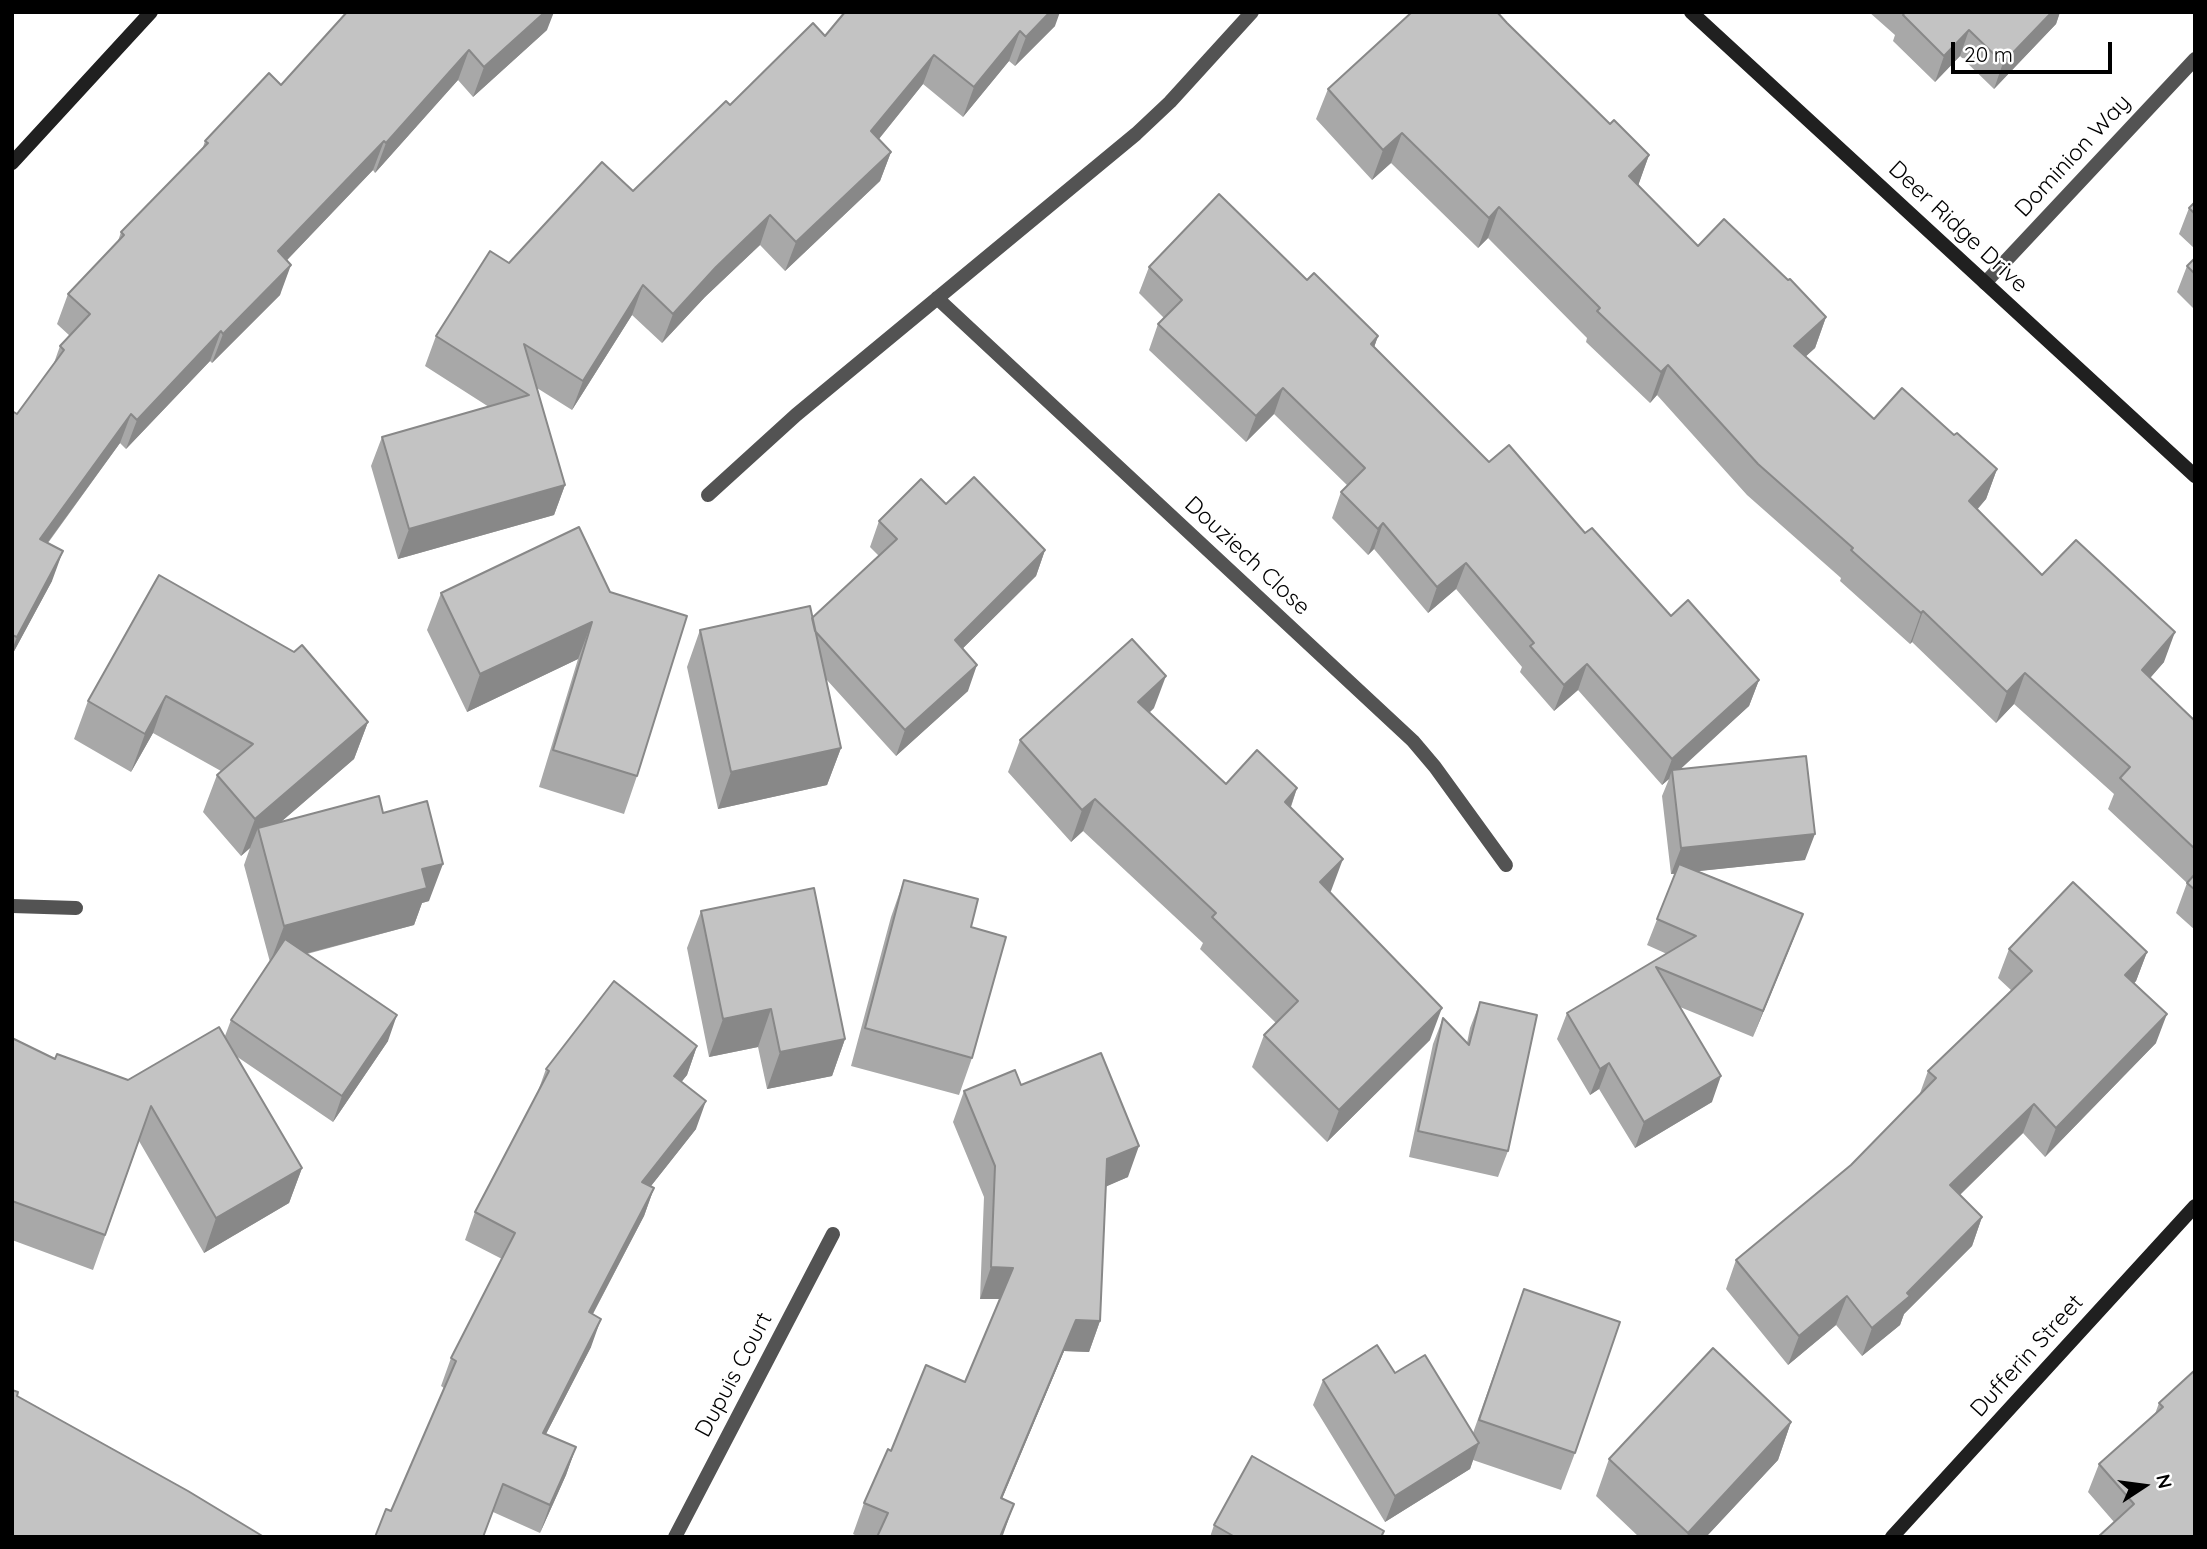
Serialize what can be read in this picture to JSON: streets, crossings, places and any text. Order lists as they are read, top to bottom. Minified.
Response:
{"streets":{"street":["Dominion Way","Deer Ridge Drive","Douziech Close","Dufferin Street","Dupuis Court"]},"crossings":[["Dominion Way","Deer Ridge Drive"]],"scale_bar":"20 m","north":"right"}
